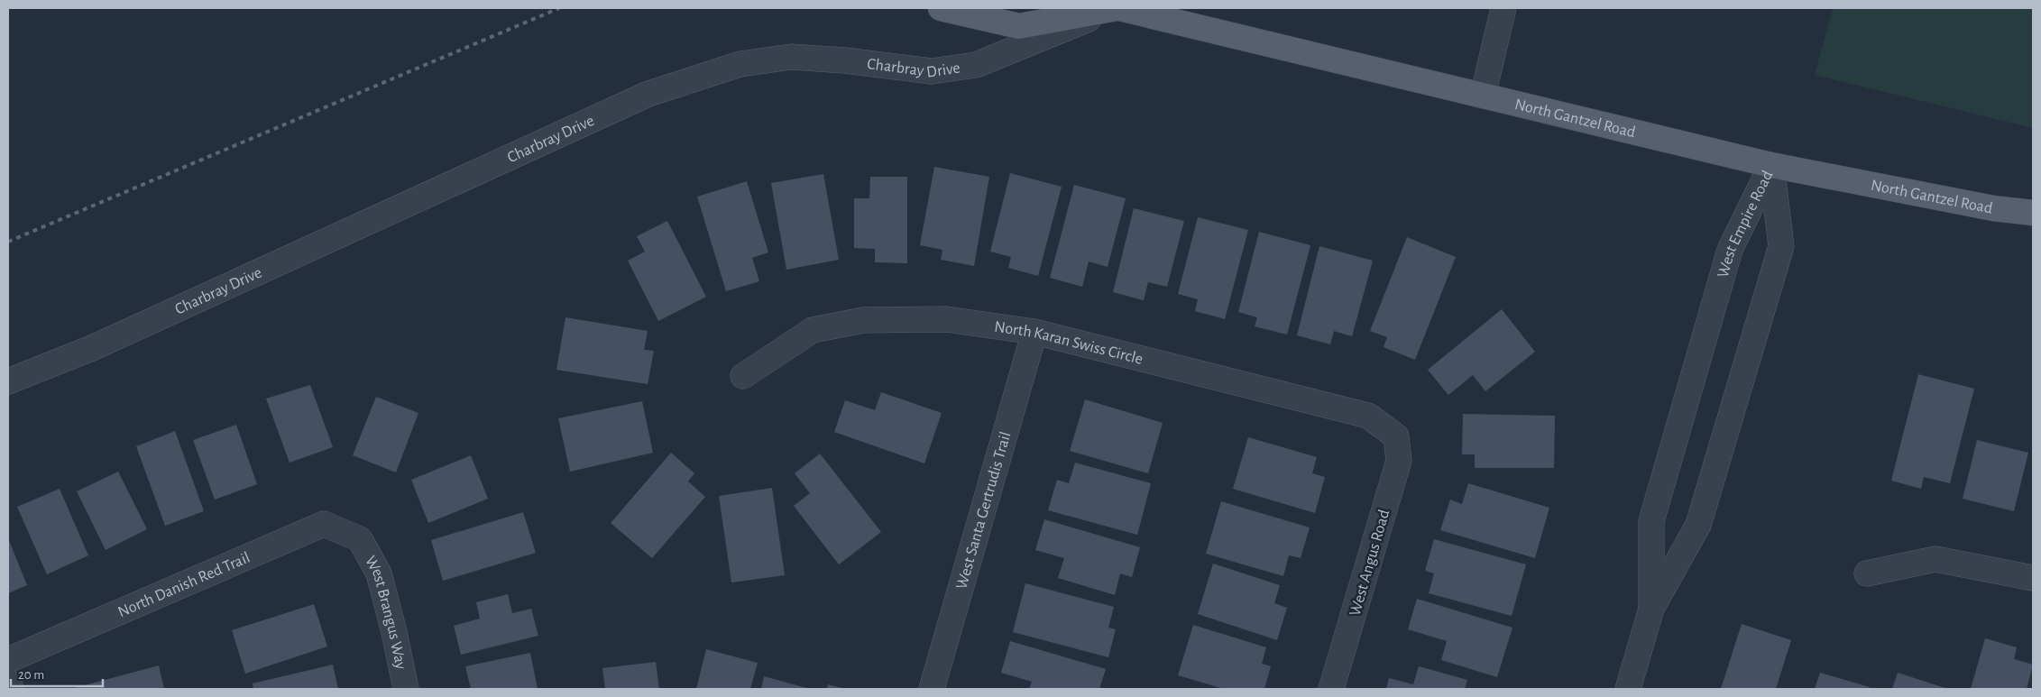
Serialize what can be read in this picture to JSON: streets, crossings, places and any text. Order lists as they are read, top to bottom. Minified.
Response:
{"streets":{"main road":["North Gantzel Road"],"street":["Charbray Drive","West Empire Road","North Karan Swiss Circle","West Santa Gertrudis Trail","West Angus Road","North Danish Red Trail","West Brangus Way"]},"crossings":[["Charbray Drive","North Gantzel Road"],["North Gantzel Road","West Empire Road"],["North Karan Swiss Circle","West Santa Gertrudis Trail"],["North Karan Swiss Circle","West Angus Road"],["North Danish Red Trail","West Brangus Way"]],"scale_bar":"20 m"}
